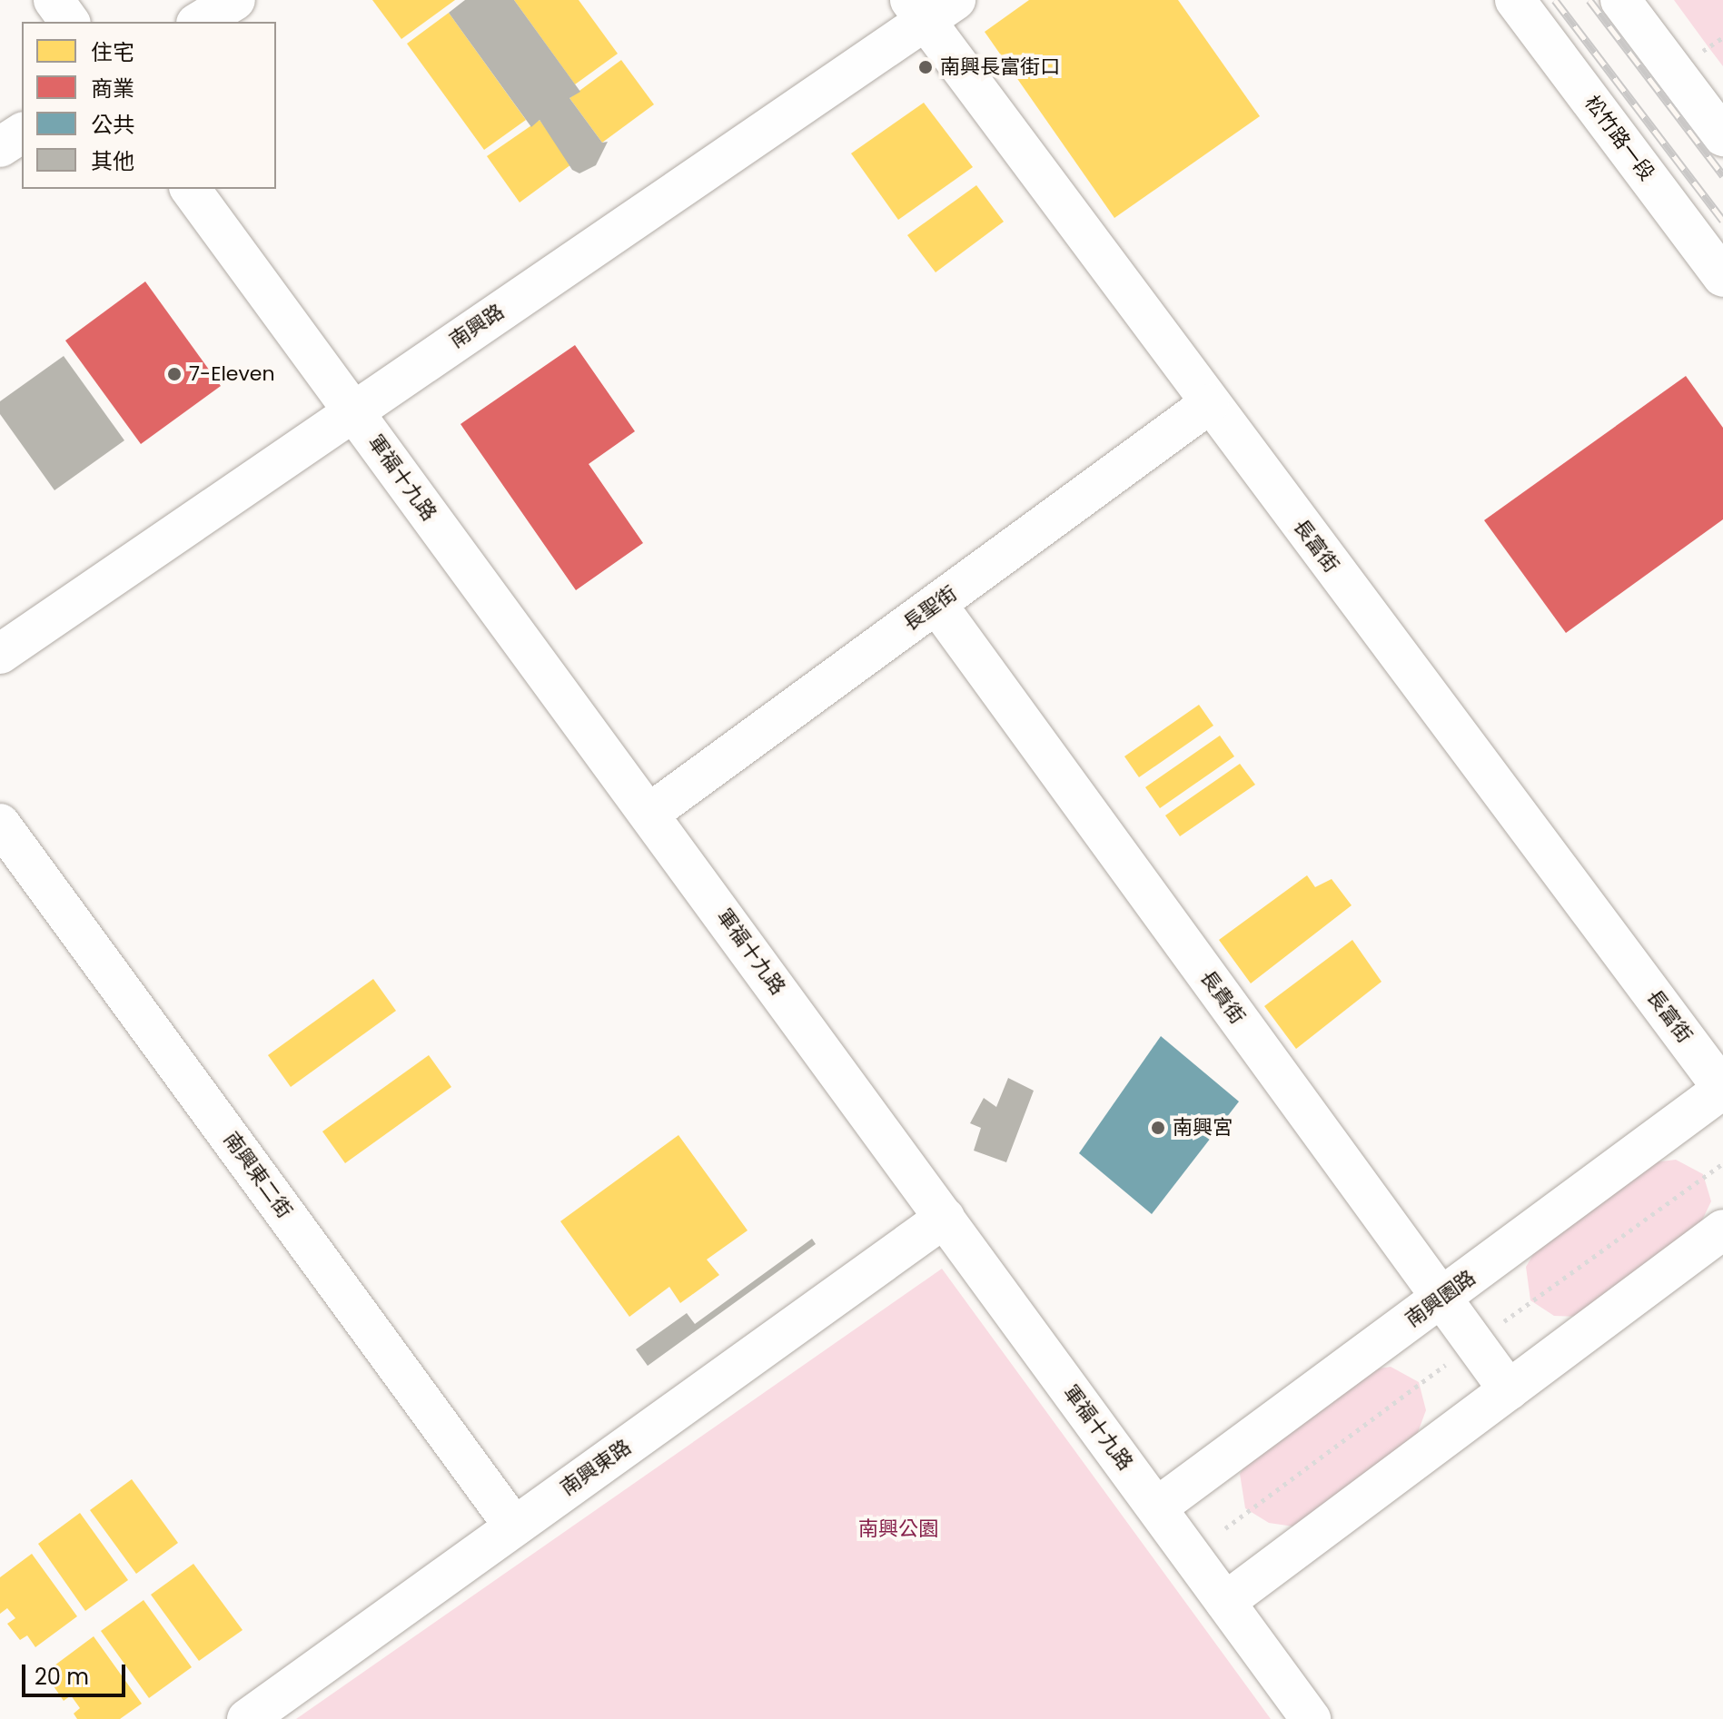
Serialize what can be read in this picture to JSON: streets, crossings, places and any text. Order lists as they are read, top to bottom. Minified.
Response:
{"streets":{"street":["松竹路一段","南興路","軍福十九路","長富街","長聖街","長貴街","南興東二街","南興園路","南興東路"]},"crossings":[["南興路","軍福十九路"],["南興路","長富街"],["軍福十九路","長聖街"],["軍福十九路","南興園路"],["軍福十九路","南興東路"],["長富街","長聖街"],["長富街","南興園路"],["長聖街","長貴街"],["長貴街","南興園路"],["南興東二街","南興東路"]],"parks":["南興公園"],"places":["南興長富街口","7-Eleven","南興宮"],"legend":["住宅","商業","公共","其他"],"scale_bar":"20 m"}
